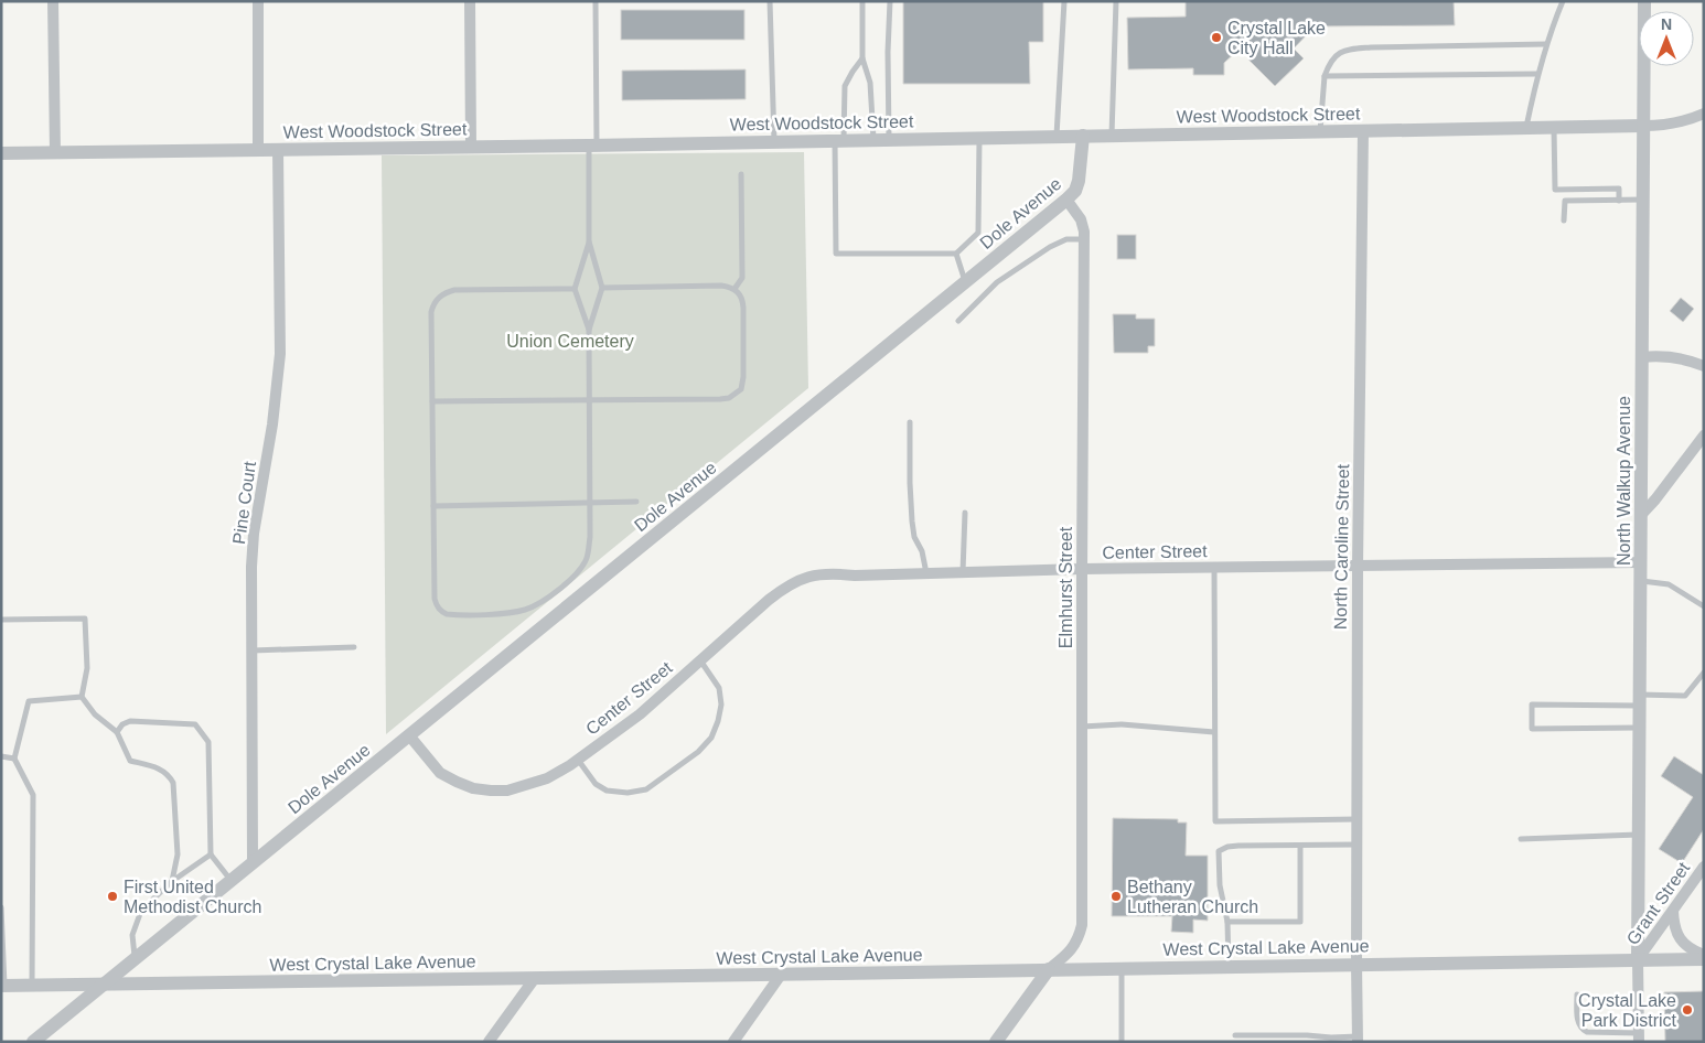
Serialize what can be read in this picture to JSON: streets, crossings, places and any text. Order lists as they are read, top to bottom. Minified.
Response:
{"streets":{"street":["West Woodstock Street","Dole Avenue","North Walkup Avenue","Pine Court","North Caroline Street","Center Street","Elmhurst Street","Grant Street","West Crystal Lake Avenue"]},"crossings":[["West Woodstock Street","Dole Avenue"],["West Woodstock Street","North Walkup Avenue"],["West Woodstock Street","Pine Court"],["West Woodstock Street","North Caroline Street"],["Dole Avenue","Pine Court"],["Dole Avenue","Center Street"],["Dole Avenue","Elmhurst Street"],["Dole Avenue","West Crystal Lake Avenue"],["North Walkup Avenue","Center Street"],["North Walkup Avenue","Grant Street"],["North Walkup Avenue","West Crystal Lake Avenue"],["North Caroline Street","Center Street"],["North Caroline Street","West Crystal Lake Avenue"],["Center Street","Elmhurst Street"],["Elmhurst Street","West Crystal Lake Avenue"],["Grant Street","West Crystal Lake Avenue"]],"parks":["Union Cemetery"],"places":["Crystal Lake City Hall","First United Methodist Church","Bethany Lutheran Church","Crystal Lake Park District"],"north":"top"}
